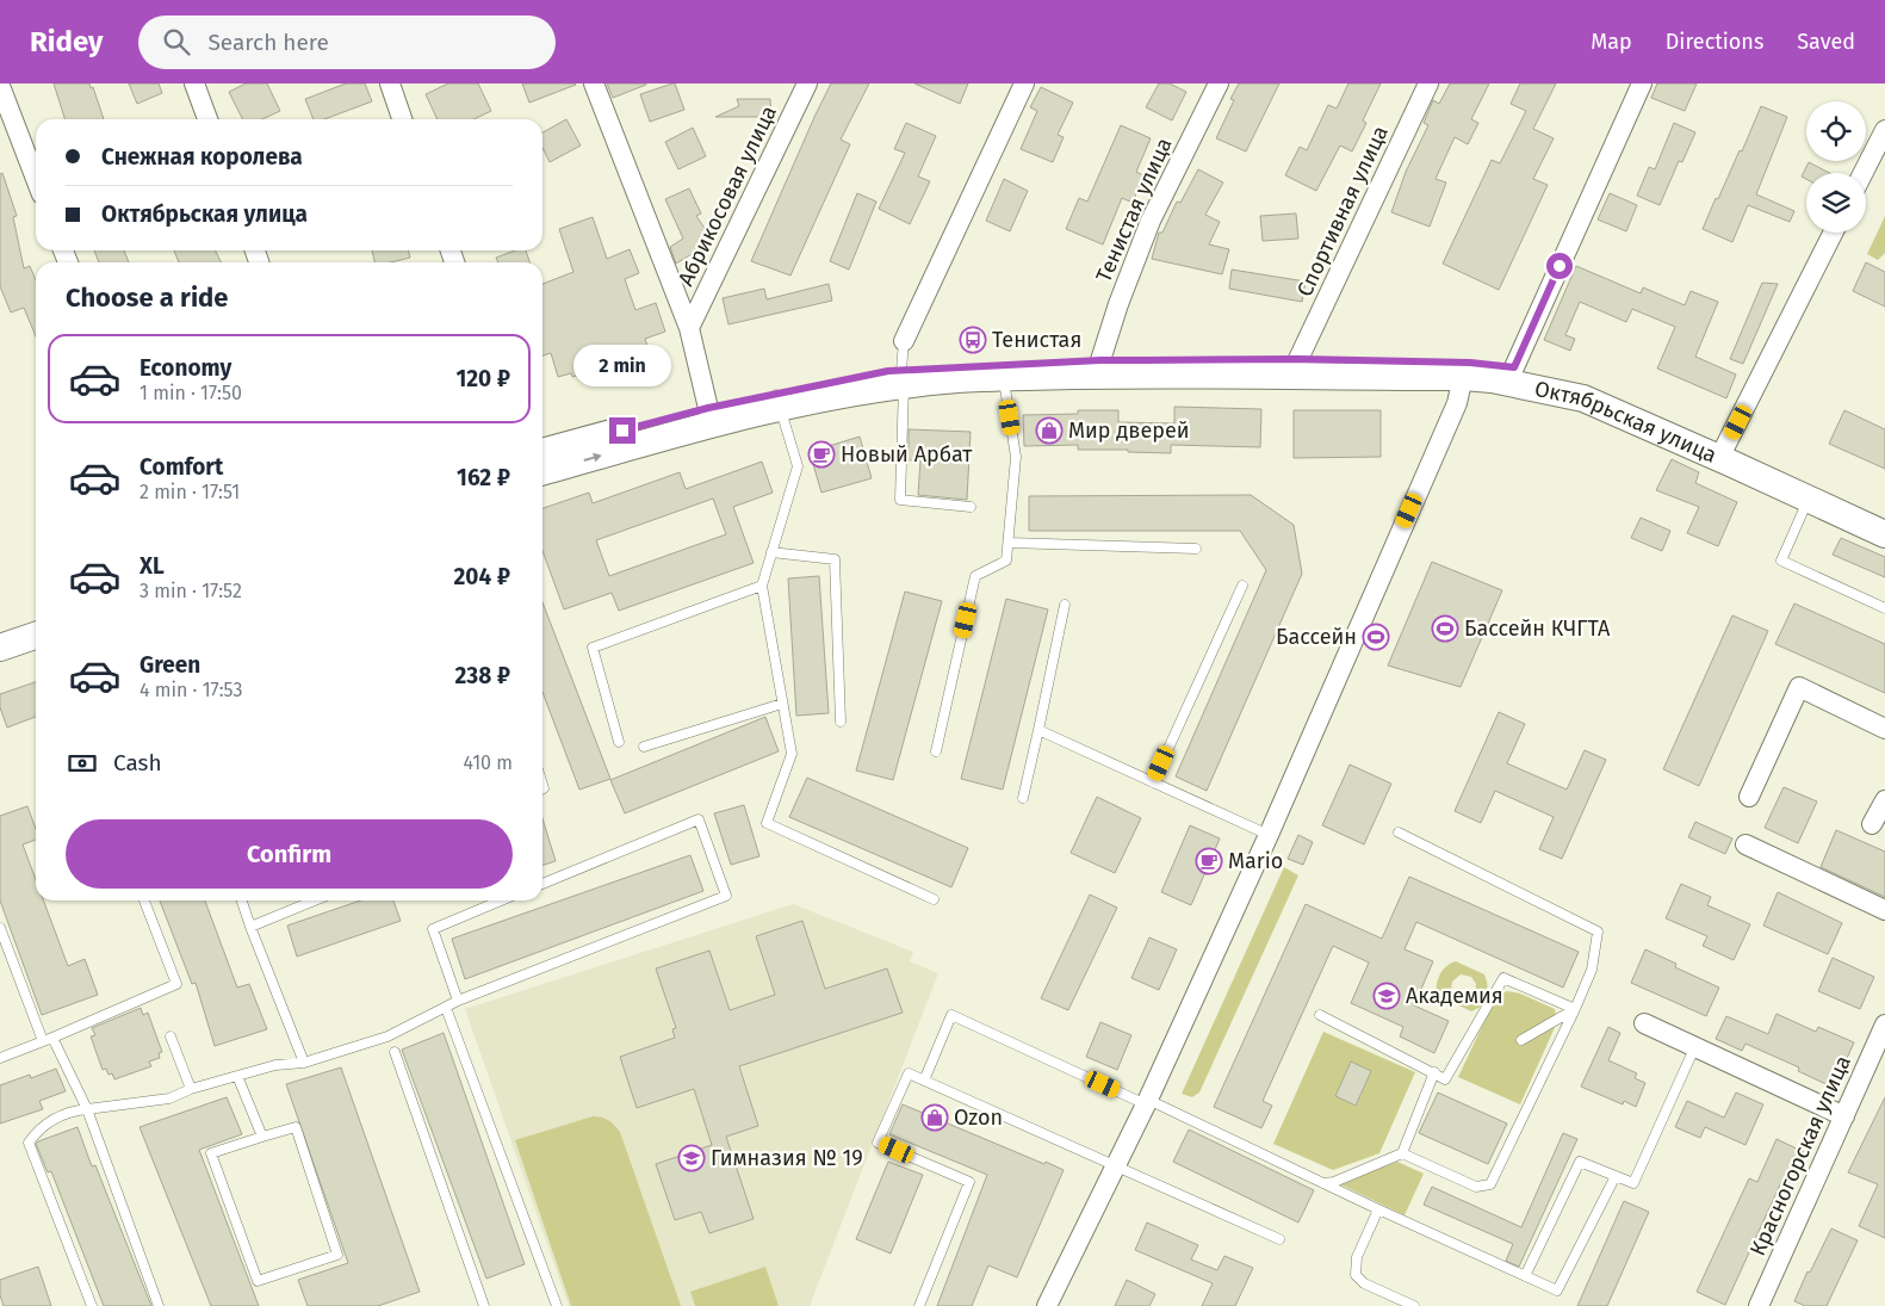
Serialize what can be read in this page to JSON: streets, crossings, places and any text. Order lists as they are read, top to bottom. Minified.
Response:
{"streets":{"main road":["Октябрьская улица"],"street":["Абрикосовая улица","Тенистая улица","Спортивная улица","Красногорская улица"]},"crossings":[["Тенистая улица","Октябрьская улица"],["Спортивная улица","Октябрьская улица"]],"places":{"bus stop":["Тенистая"],"shop":["Мир дверей","Ozon"],"cafe":["Новый Арбат","Mario"],"sports":["Бассейн КЧГТА","Бассейн"],"school or university":["Академия","Гимназия № 19"]},"page":{"header":"Ridey","search":"Search here","nav":["Map","Directions","Saved"],"banner":["Снежная королева","Октябрьская улица"],"heading":"Choose a ride","list":[{"name":"Economy","note":"1 min · 17:50","value":"120 ₽"},{"name":"Comfort","note":"2 min · 17:51","value":"162 ₽"},{"name":"XL","note":"3 min · 17:52","value":"204 ₽"},{"name":"Green","note":"4 min · 17:53","value":"238 ₽"}],"bubble":"2 min","pay":["Cash","410 m"],"buttons":"Confirm"}}
